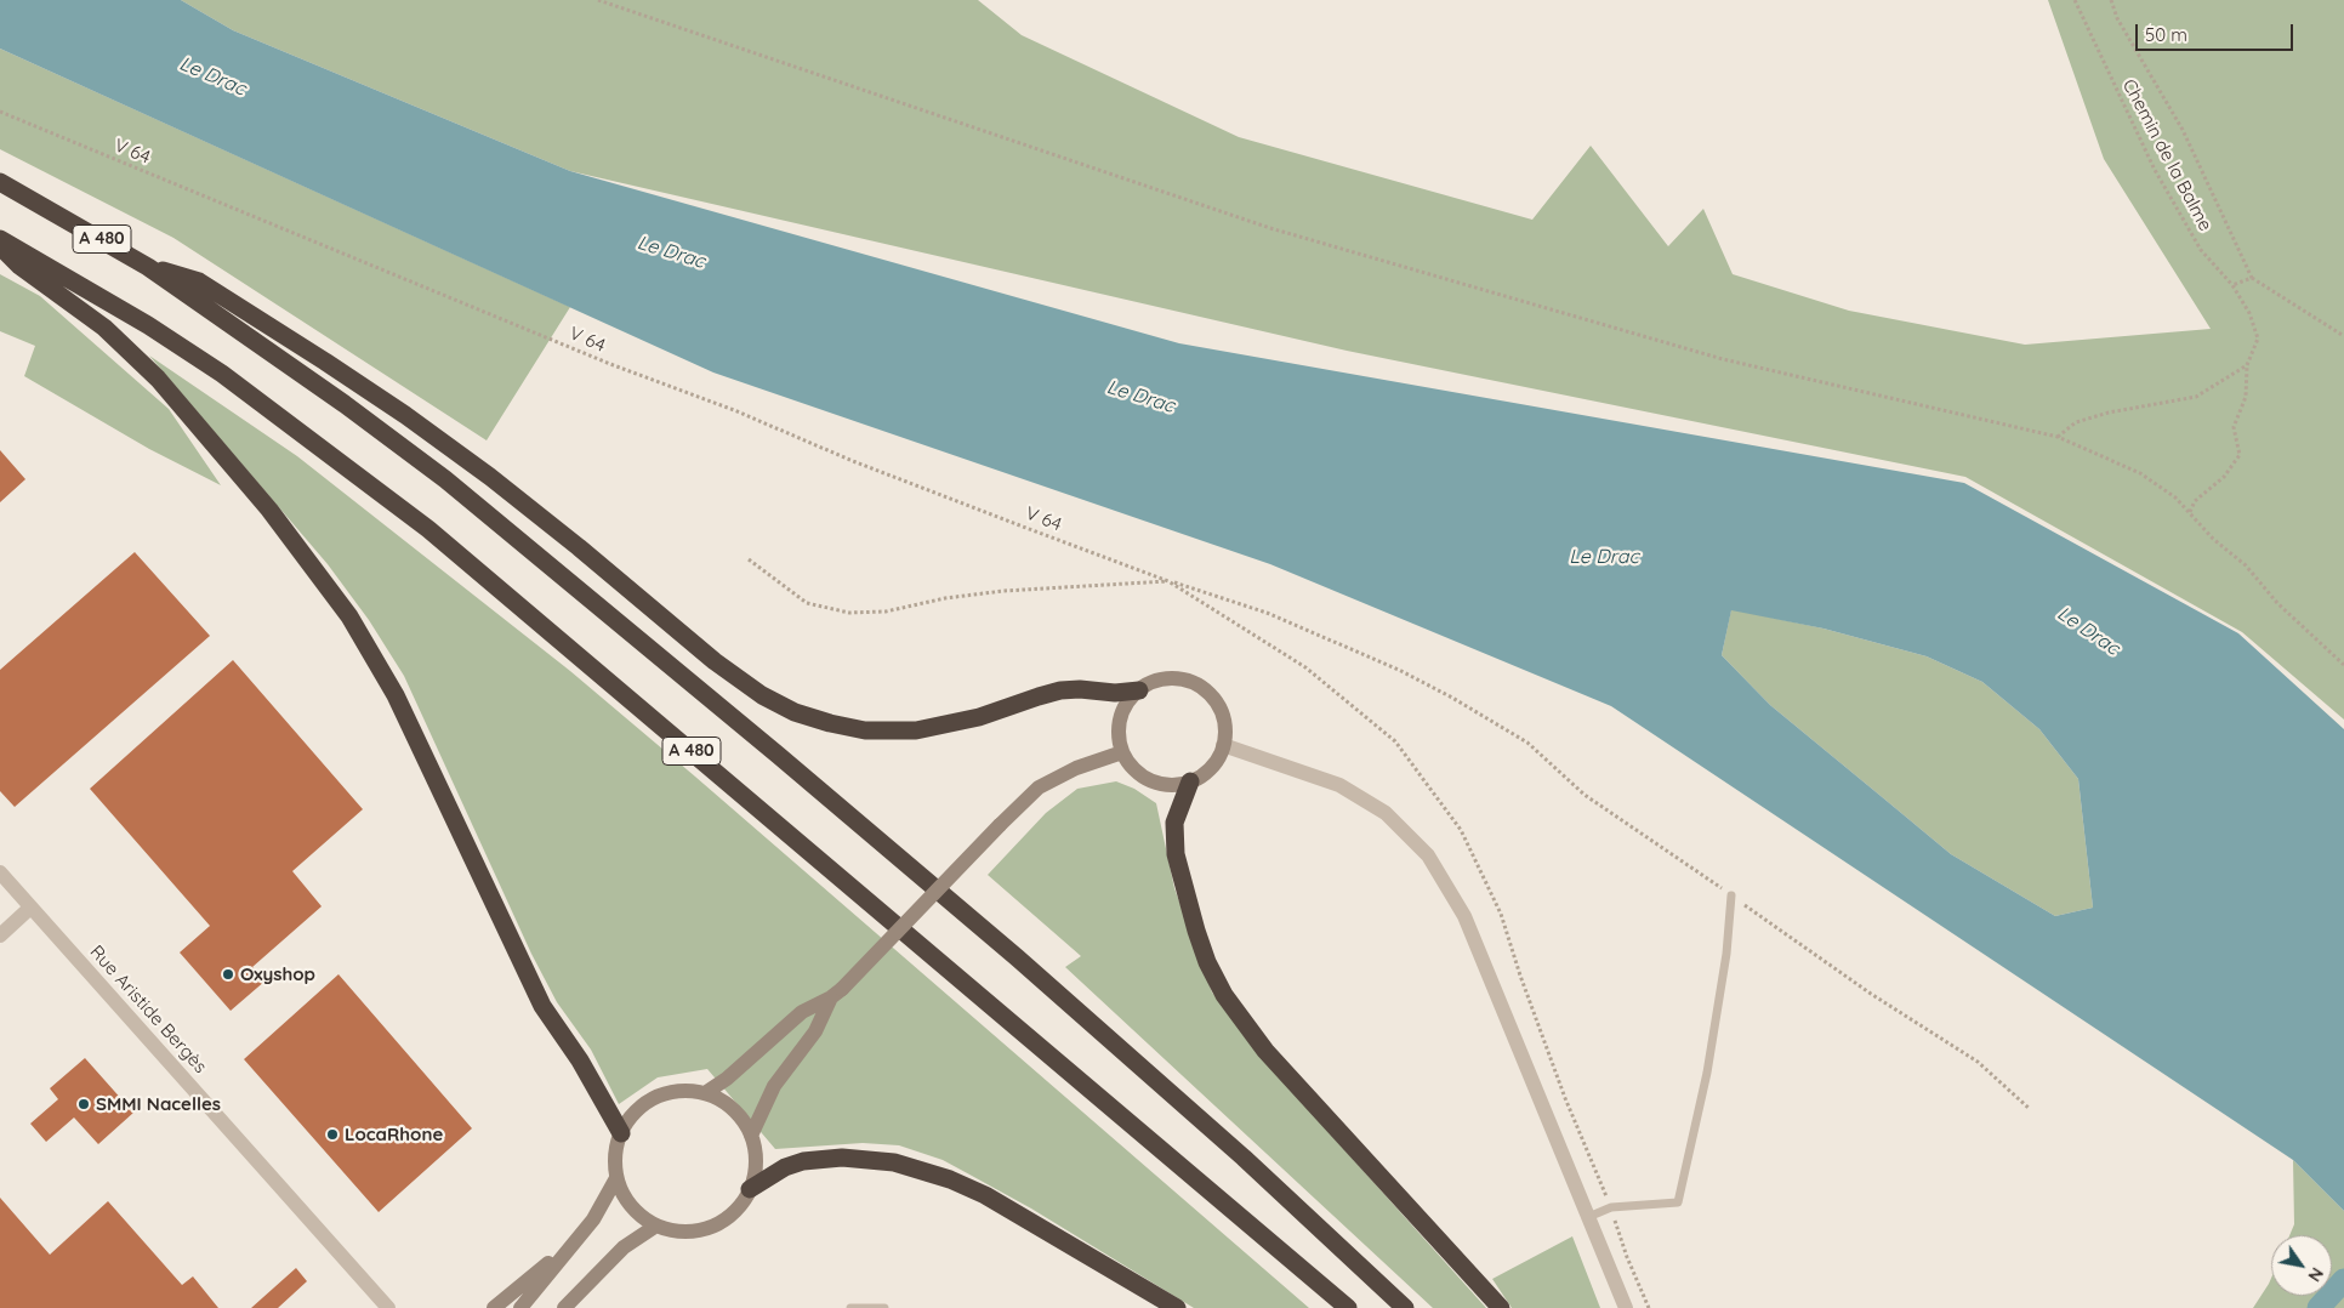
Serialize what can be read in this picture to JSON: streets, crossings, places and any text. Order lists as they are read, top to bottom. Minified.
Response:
{"streets":{"highway":["A 480"],"street":["Rue Aristide Bergès"],"path":["V 64","Chemin de la Balme"]},"water":["Le Drac"],"places":["Oxyshop","SMMI Nacelles","LocaRhone"],"scale_bar":"50 m","north":"bottom right"}
